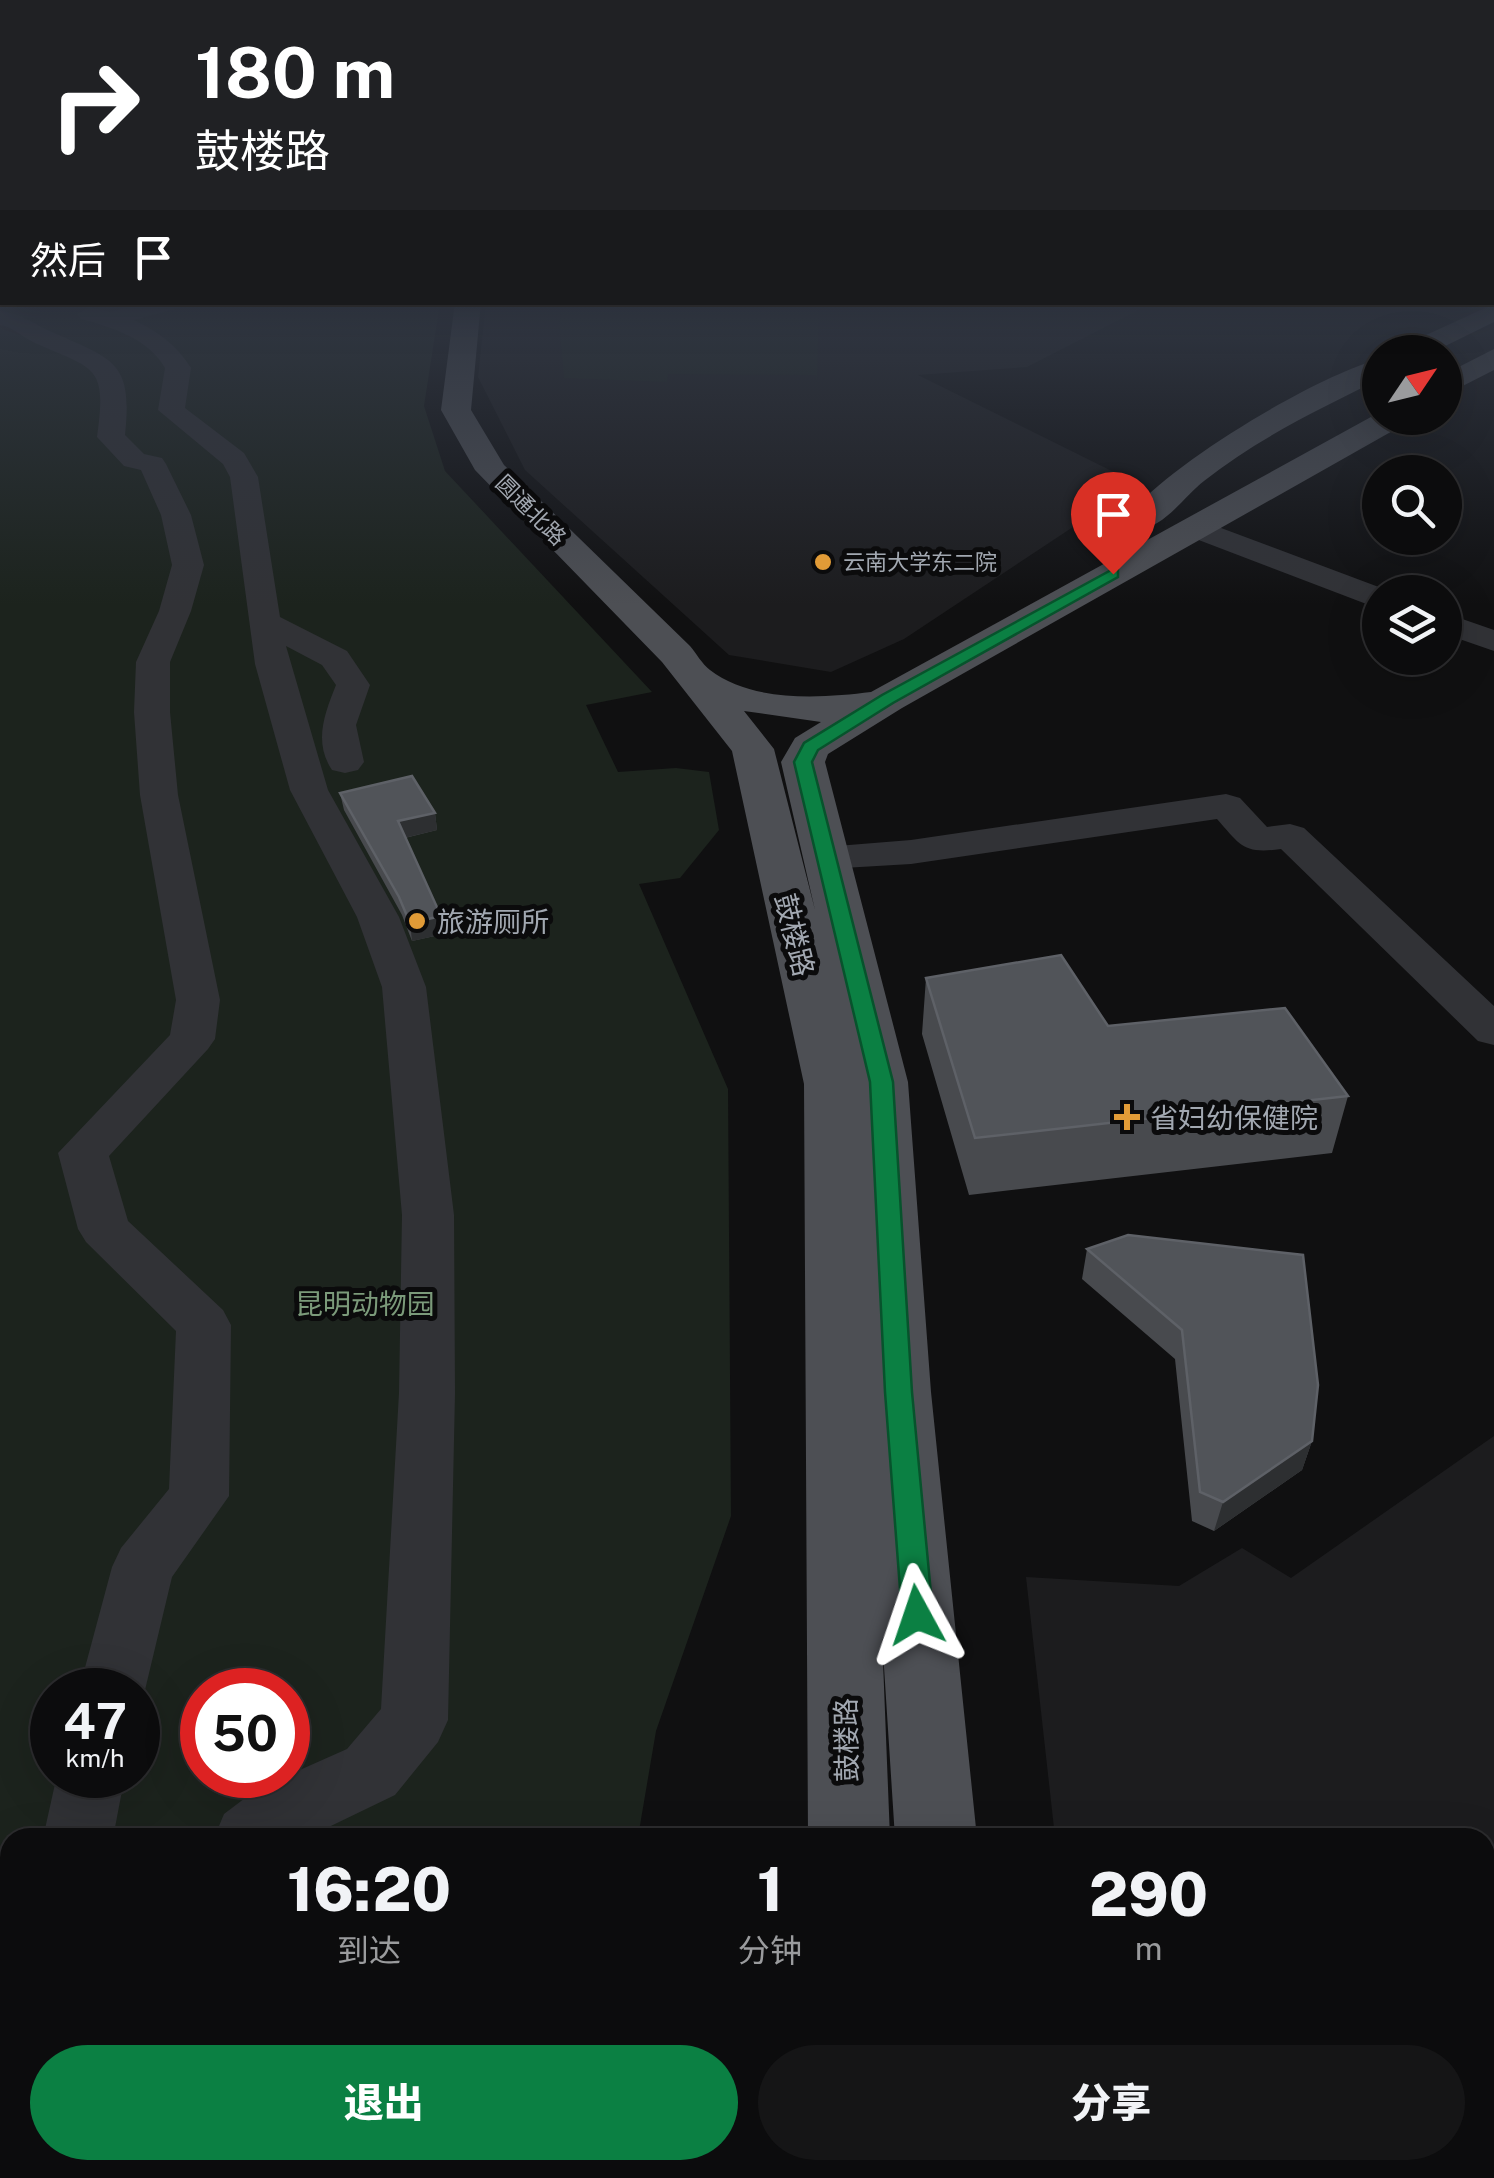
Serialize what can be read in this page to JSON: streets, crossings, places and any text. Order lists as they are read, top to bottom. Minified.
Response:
{"streets":{"main road":["圆通北路","鼓楼路"]},"crossings":[["圆通北路","鼓楼路"]],"parks":["昆明动物园"],"places":{"other":["云南大学东二院","旅游厕所"],"health":["省妇幼保健院"]},"north":"top right","page":{"turn":["180 m","鼓楼路"],"then":"然后","speed":"47 km/h","limit":"50","eta":["16:20","到达","1","分钟","290","m"],"buttons":["退出","分享"]}}
